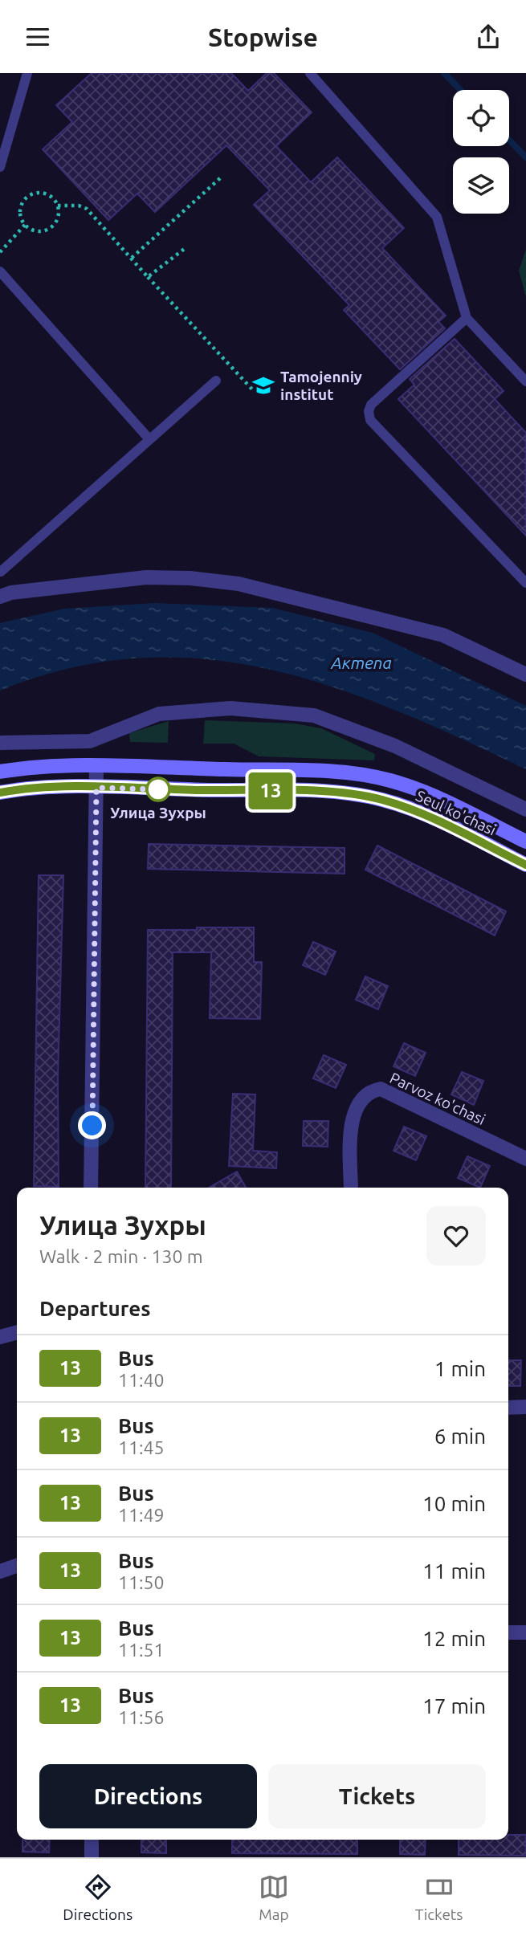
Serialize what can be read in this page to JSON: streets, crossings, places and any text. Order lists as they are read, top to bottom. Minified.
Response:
{"streets":{"main road":["Seul ko'chasi"],"street":["Parvoz ko'chasi"]},"water":["Актепа"],"places":{"school or university":["Tamojenniy institut"],"other":["Улица Зухры"]},"lines":["bus line 13"],"page":{"header":"Stopwise","on_map":"13","heading":[["Улица Зухры","Walk · 2 min · 130 m"],"Departures"],"list":[{"mark":"13","name":"Bus","note":"11:40","value":"1 min"},{"mark":"13","name":"Bus","note":"11:45","value":"6 min"},{"mark":"13","name":"Bus","note":"11:49","value":"10 min"},{"mark":"13","name":"Bus","note":"11:50","value":"11 min"},{"mark":"13","name":"Bus","note":"11:51","value":"12 min"},{"mark":"13","name":"Bus","note":"11:56","value":"17 min"}],"buttons":["Directions","Tickets"],"tabs":["Directions","Map","Tickets"]}}
